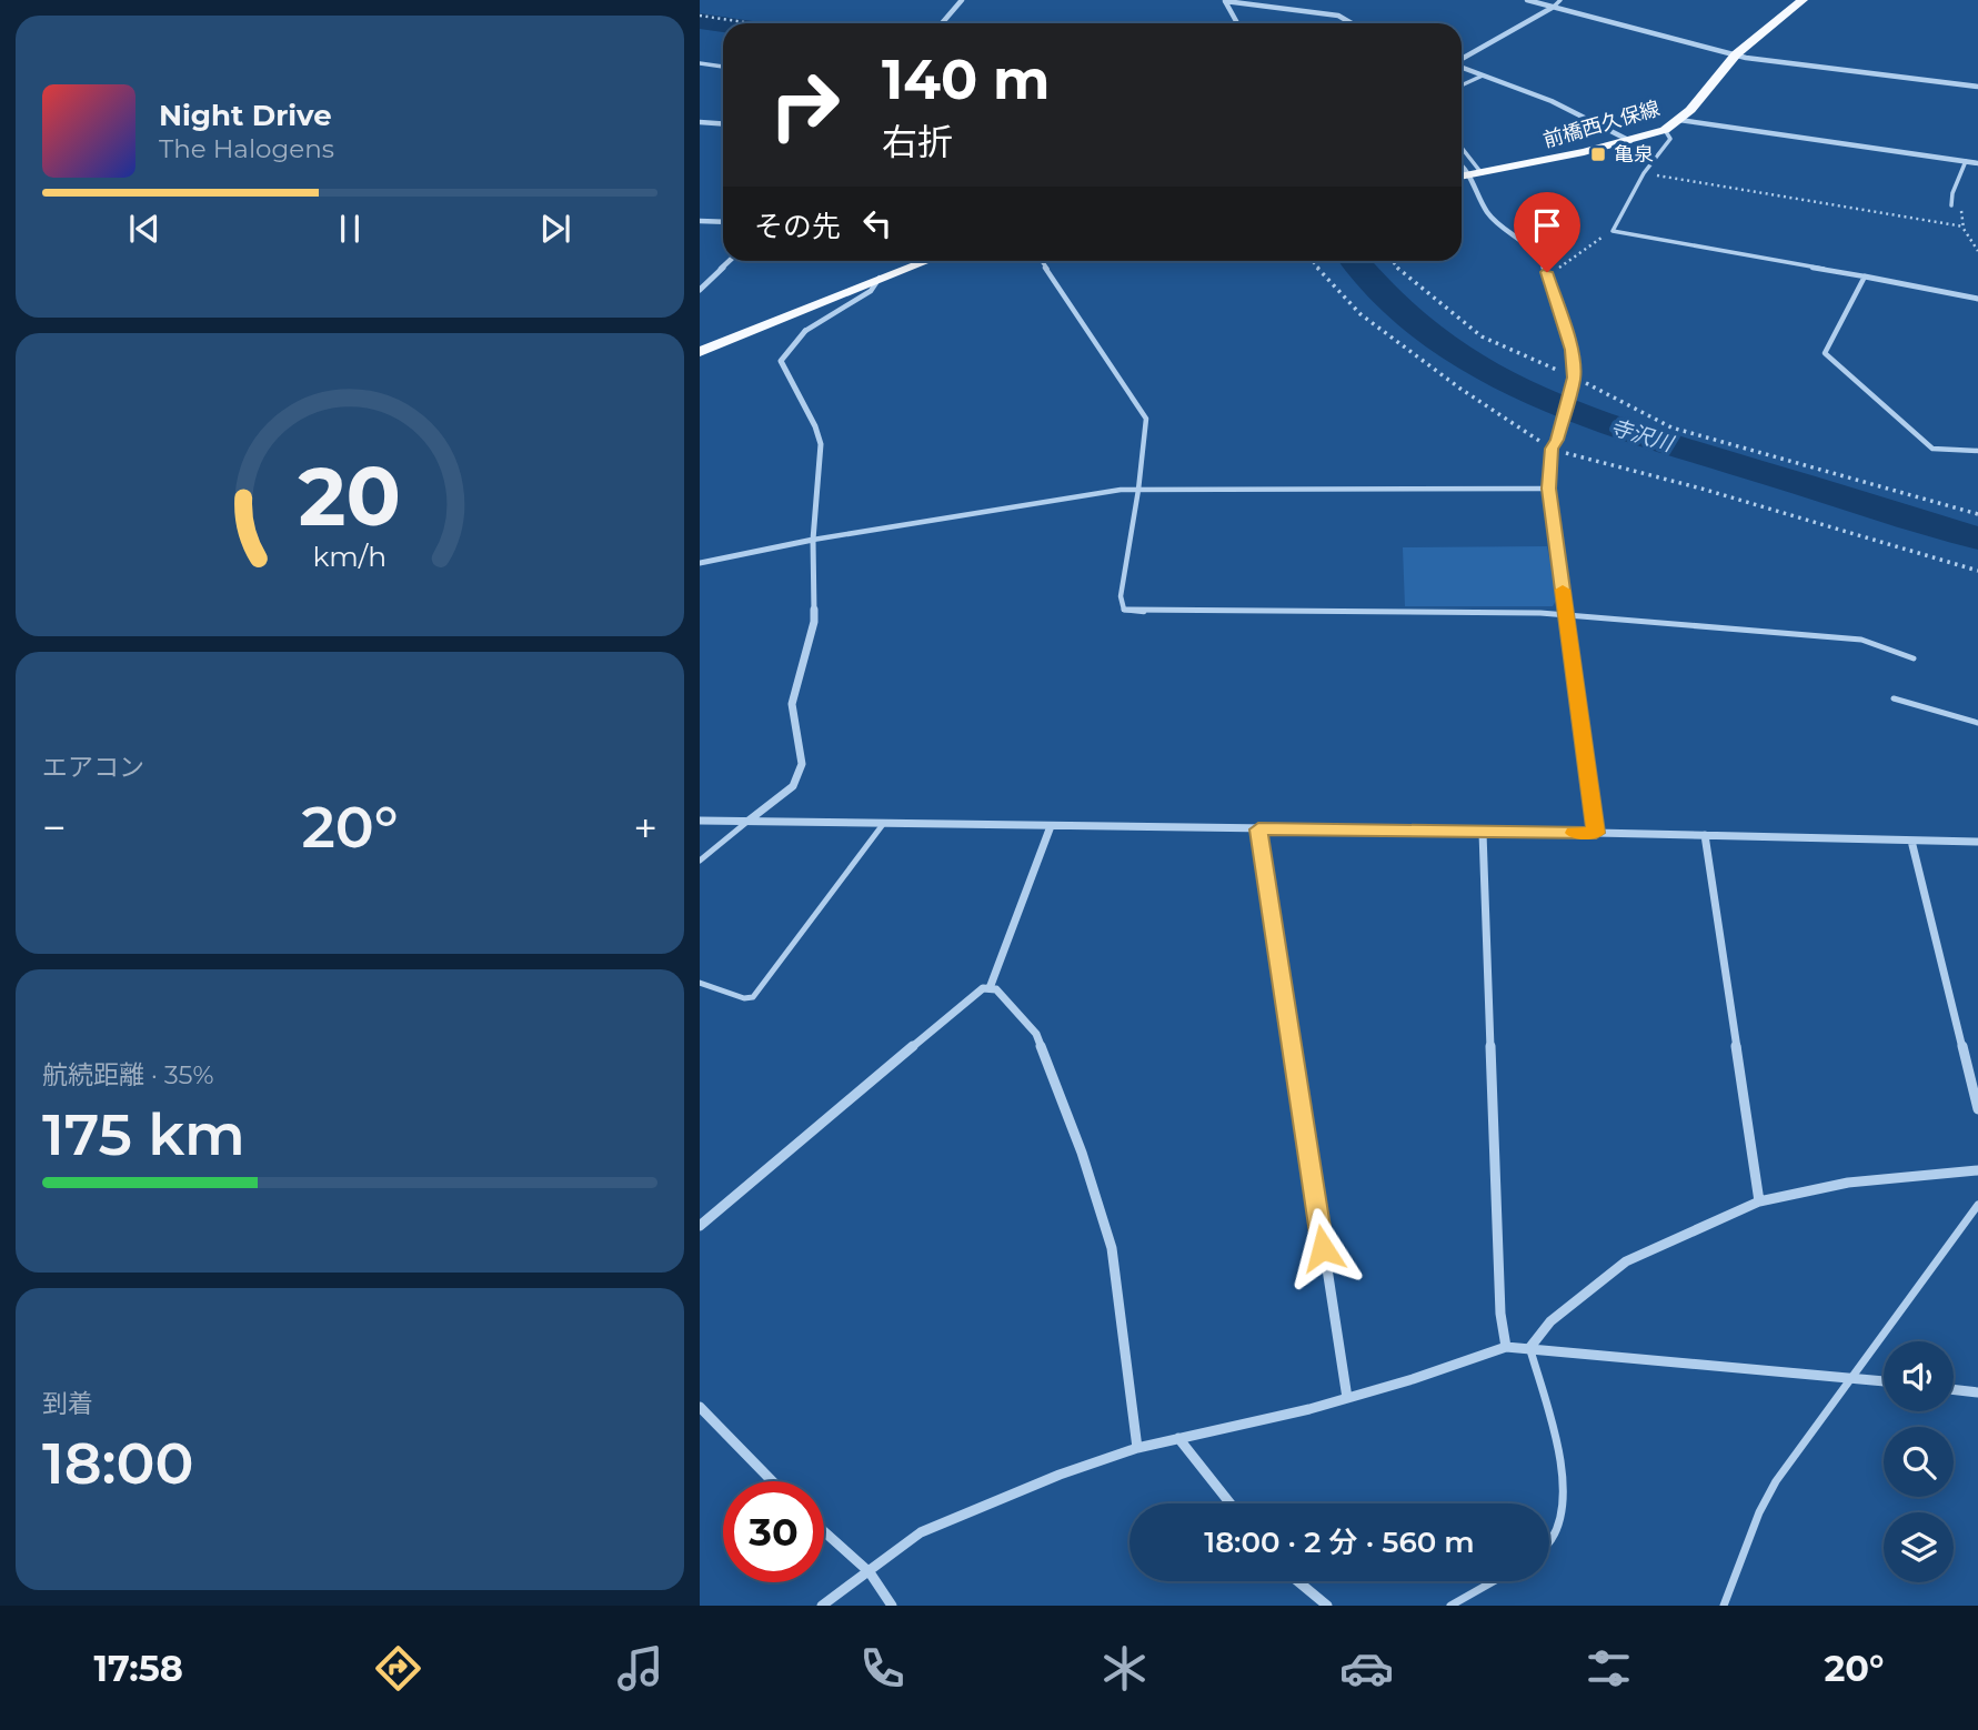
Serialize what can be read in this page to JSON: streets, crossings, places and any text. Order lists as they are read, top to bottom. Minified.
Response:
{"streets":{"main road":["前橋西久保線"]},"water":["寺沢川"],"places":{"transit":["亀泉"]},"page":{"turn":["140 m","右折"],"song":["Night Drive","The Halogens"],"then":"その先","tile":["エアコン",["航続距離 · 35%","175 km"],["到着","18:00"]],"heat":["−","20°","+"],"limit":"30","trip":"18:00 · 2 分 · 560 m","tabs":["17:58","20°"],"gauge":["20","km/h"]}}
